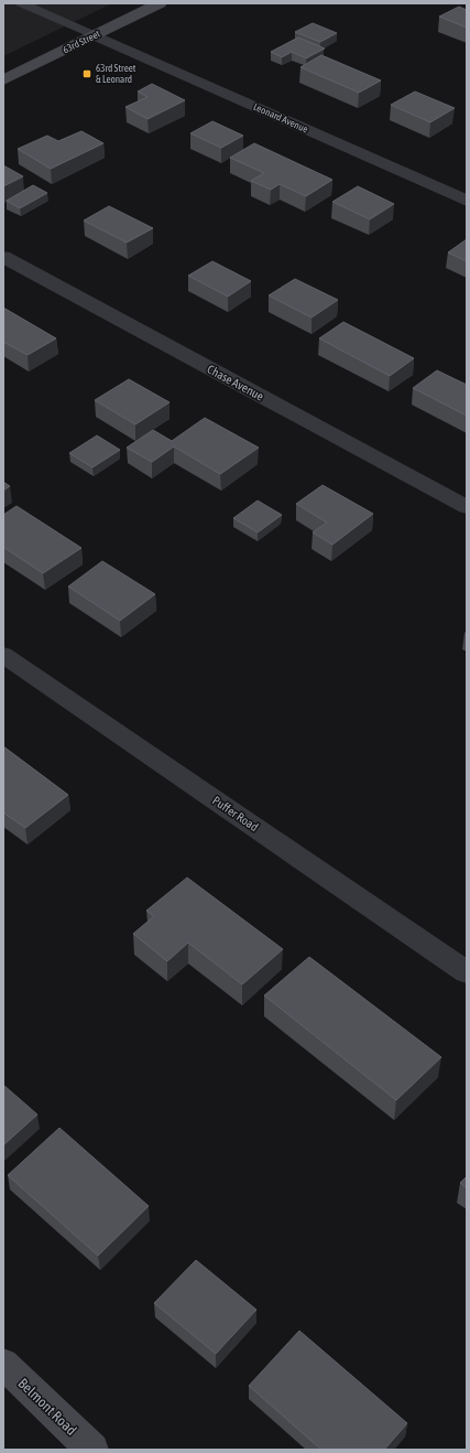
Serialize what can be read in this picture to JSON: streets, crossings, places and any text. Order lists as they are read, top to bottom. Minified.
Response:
{"streets":{"main road":["63rd Street","Belmont Road"],"street":["Leonard Avenue","Chase Avenue","Puffer Road"]},"crossings":[["63rd Street","Leonard Avenue"]],"places":{"transit":["63rd Street & Leonard"]}}
